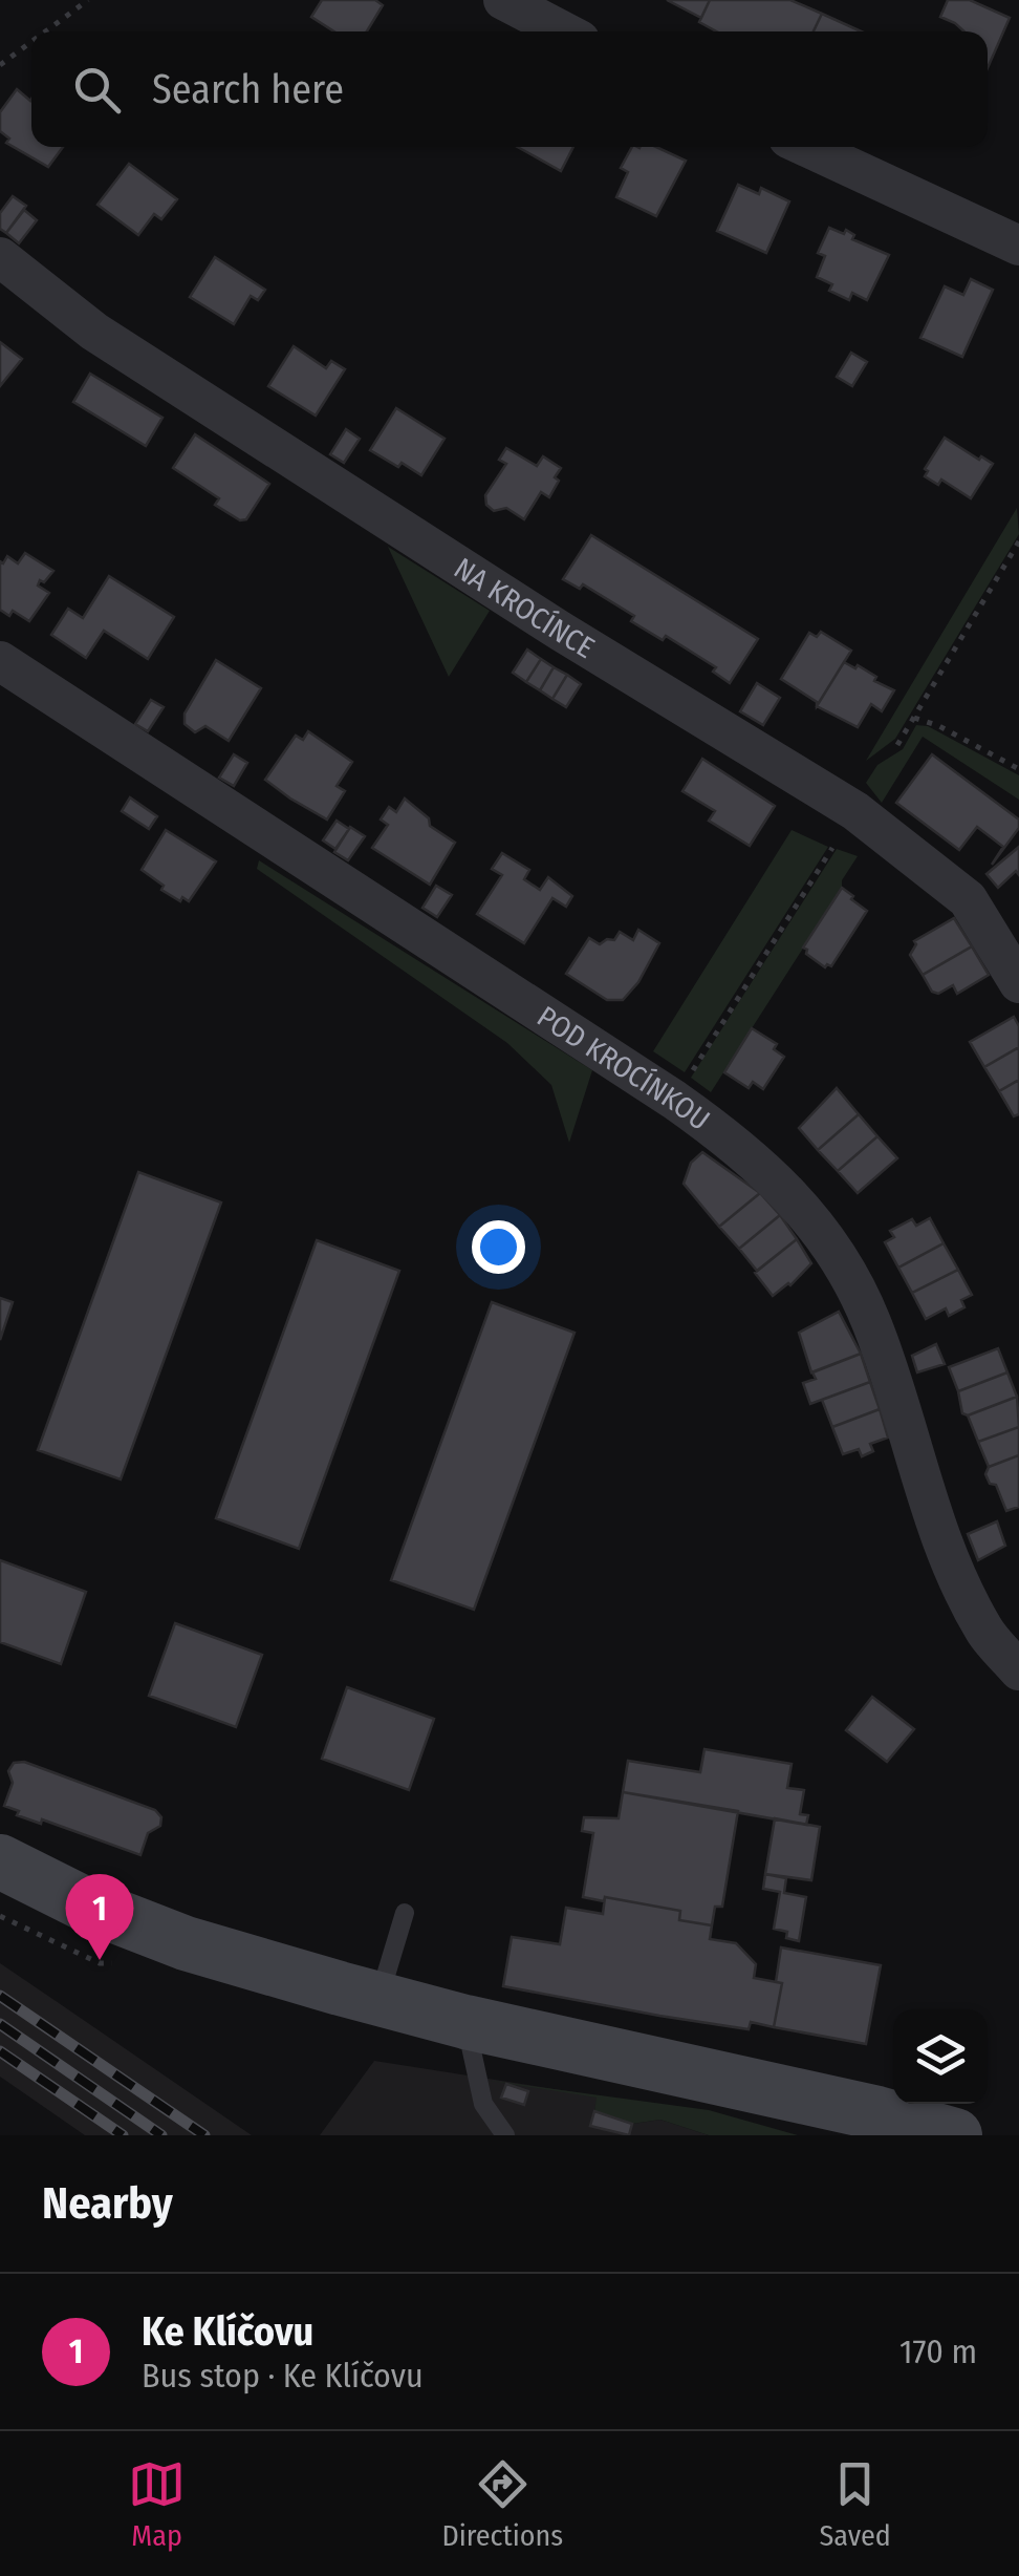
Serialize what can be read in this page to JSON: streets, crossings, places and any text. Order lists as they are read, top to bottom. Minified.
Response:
{"streets":{"street":["NA KROCÍNCE","POD KROCÍNKOU"]},"page":{"search":"Search here","pins":"1","heading":"Nearby","list":[{"mark":"1","name":"Ke Klíčovu","note":"Bus stop · Ke Klíčovu","value":"170 m"}],"nav":["Map","Directions","Saved"]}}
